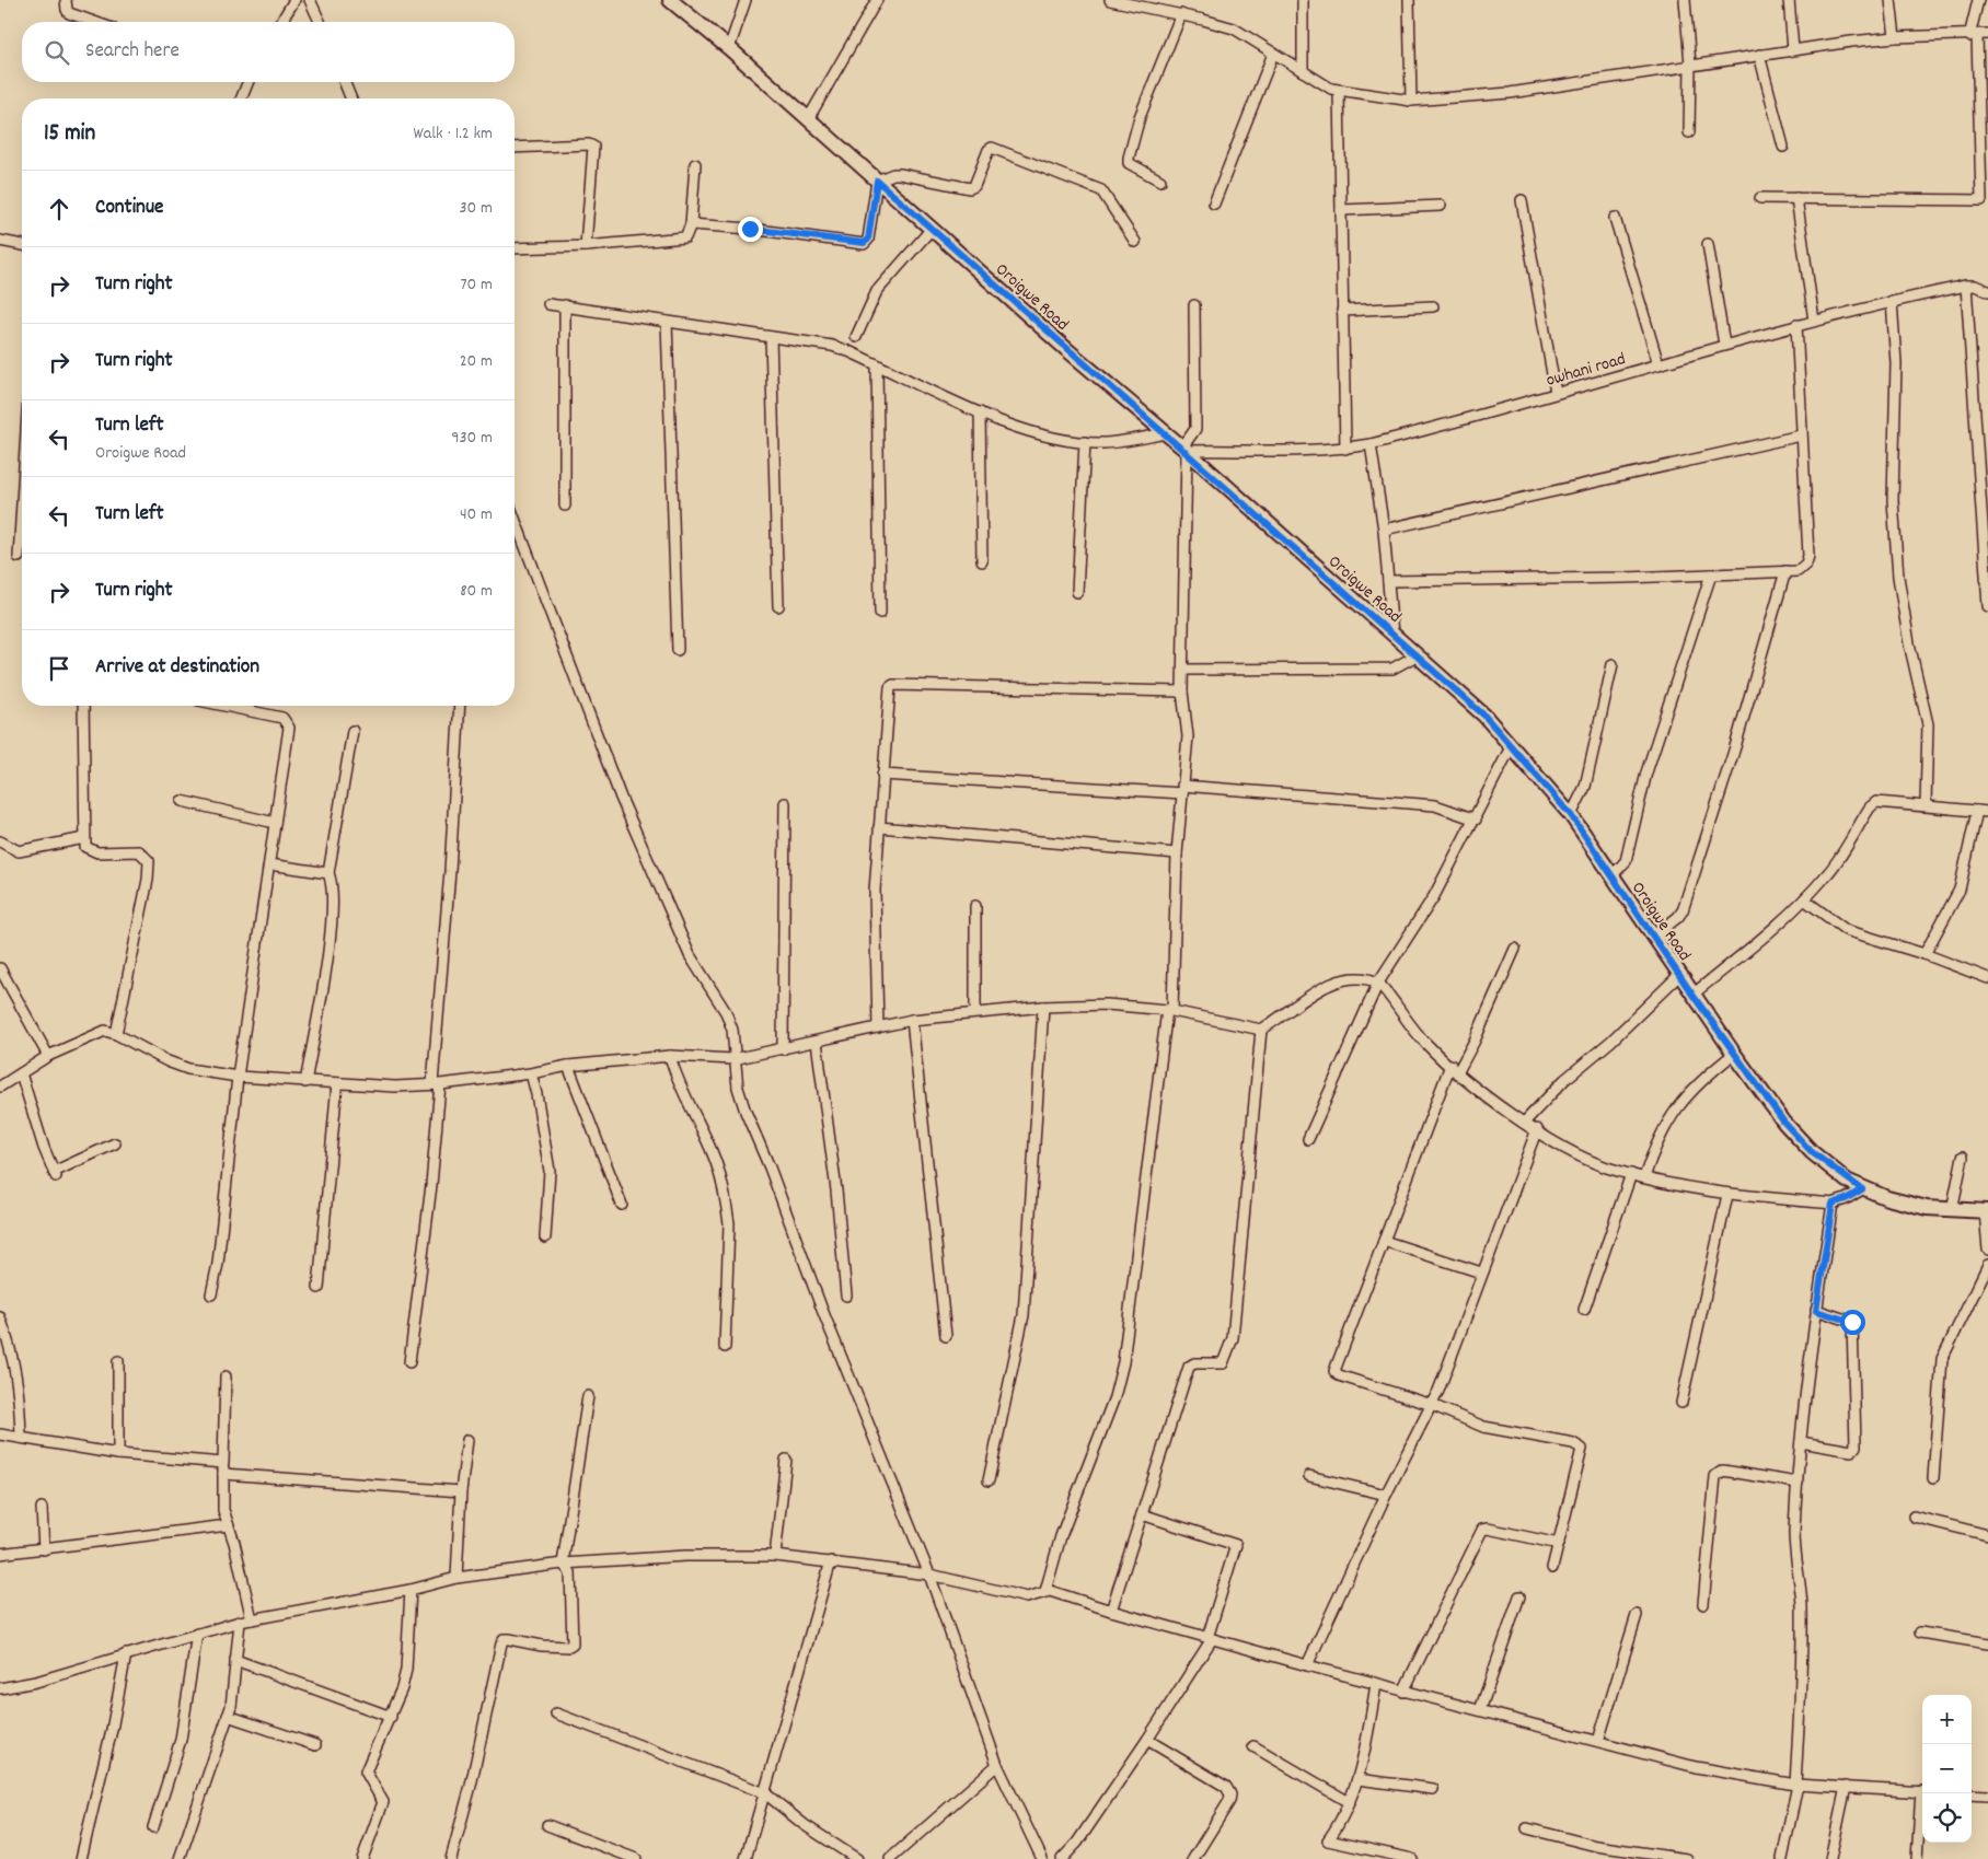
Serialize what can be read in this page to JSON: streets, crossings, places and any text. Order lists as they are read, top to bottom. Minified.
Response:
{"streets":{"street":["Oroigwe Road","owhani road"]},"crossings":[["Oroigwe Road","owhani road"]],"page":{"search":"Search here","heading":["15 min","Walk · 1.2 km"],"list":[["Continue","30 m"],["Turn right","70 m"],["Turn right","20 m"],["Turn left","Oroigwe Road","930 m"],["Turn left","40 m"],["Turn right","80 m"],"Arrive at destination"],"map_buttons":["+","−"]}}
